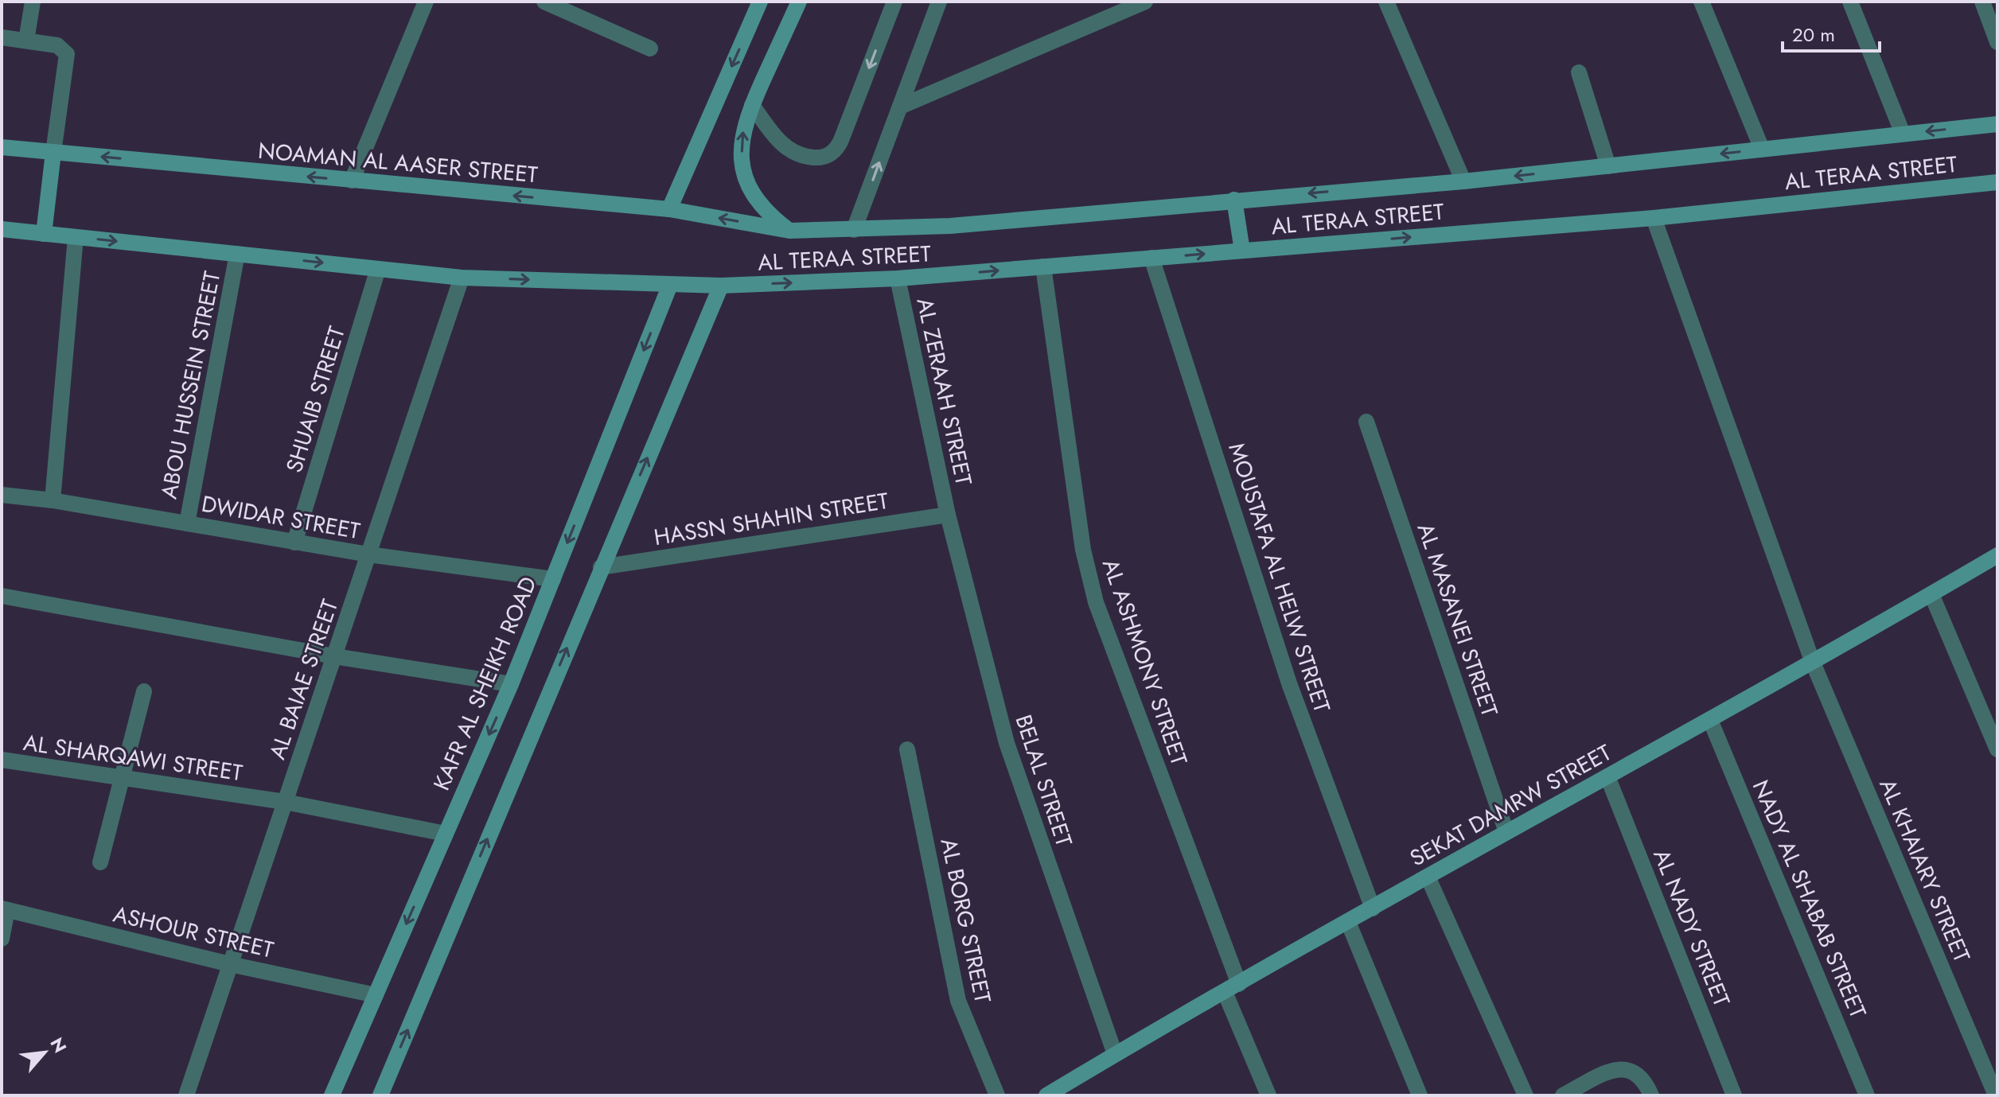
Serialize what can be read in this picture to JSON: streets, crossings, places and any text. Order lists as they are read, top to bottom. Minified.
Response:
{"streets":{"main road":["NOAMAN AL AASER STREET","AL TERAA STREET","KAFR AL SHEIKH ROAD","SEKAT DAMRW STREET"],"street":["ABOU HUSSEIN STREET","AL ZERAAH STREET","SHUAIB STREET","DWIDAR STREET","HASSN SHAHIN STREET","MOUSTAFA AL HELW STREET","AL MASANEI STREET","AL ASHMONY STREET","AL BAIAE STREET","AL SHARQAWI STREET","BELAL STREET","AL KHAIARY STREET","NADY AL SHABAB STREET","AL BORG STREET","AL NADY STREET","ASHOUR STREET"]},"crossings":[["NOAMAN AL AASER STREET","AL TERAA STREET"],["AL TERAA STREET","AL ZERAAH STREET"],["AL TERAA STREET","MOUSTAFA AL HELW STREET"],["AL TERAA STREET","AL ASHMONY STREET"],["AL TERAA STREET","AL KHAIARY STREET"],["ABOU HUSSEIN STREET","DWIDAR STREET"],["AL ZERAAH STREET","HASSN SHAHIN STREET"],["AL ZERAAH STREET","BELAL STREET"],["SHUAIB STREET","DWIDAR STREET"],["DWIDAR STREET","AL BAIAE STREET"],["DWIDAR STREET","KAFR AL SHEIKH ROAD"],["HASSN SHAHIN STREET","BELAL STREET"],["MOUSTAFA AL HELW STREET","SEKAT DAMRW STREET"],["AL MASANEI STREET","SEKAT DAMRW STREET"],["AL ASHMONY STREET","SEKAT DAMRW STREET"],["AL BAIAE STREET","AL SHARQAWI STREET"],["AL BAIAE STREET","ASHOUR STREET"],["KAFR AL SHEIKH ROAD","AL SHARQAWI STREET"],["KAFR AL SHEIKH ROAD","ASHOUR STREET"],["BELAL STREET","SEKAT DAMRW STREET"],["SEKAT DAMRW STREET","AL KHAIARY STREET"],["SEKAT DAMRW STREET","NADY AL SHABAB STREET"],["SEKAT DAMRW STREET","AL NADY STREET"]],"scale_bar":"20 m","north":"top right"}
